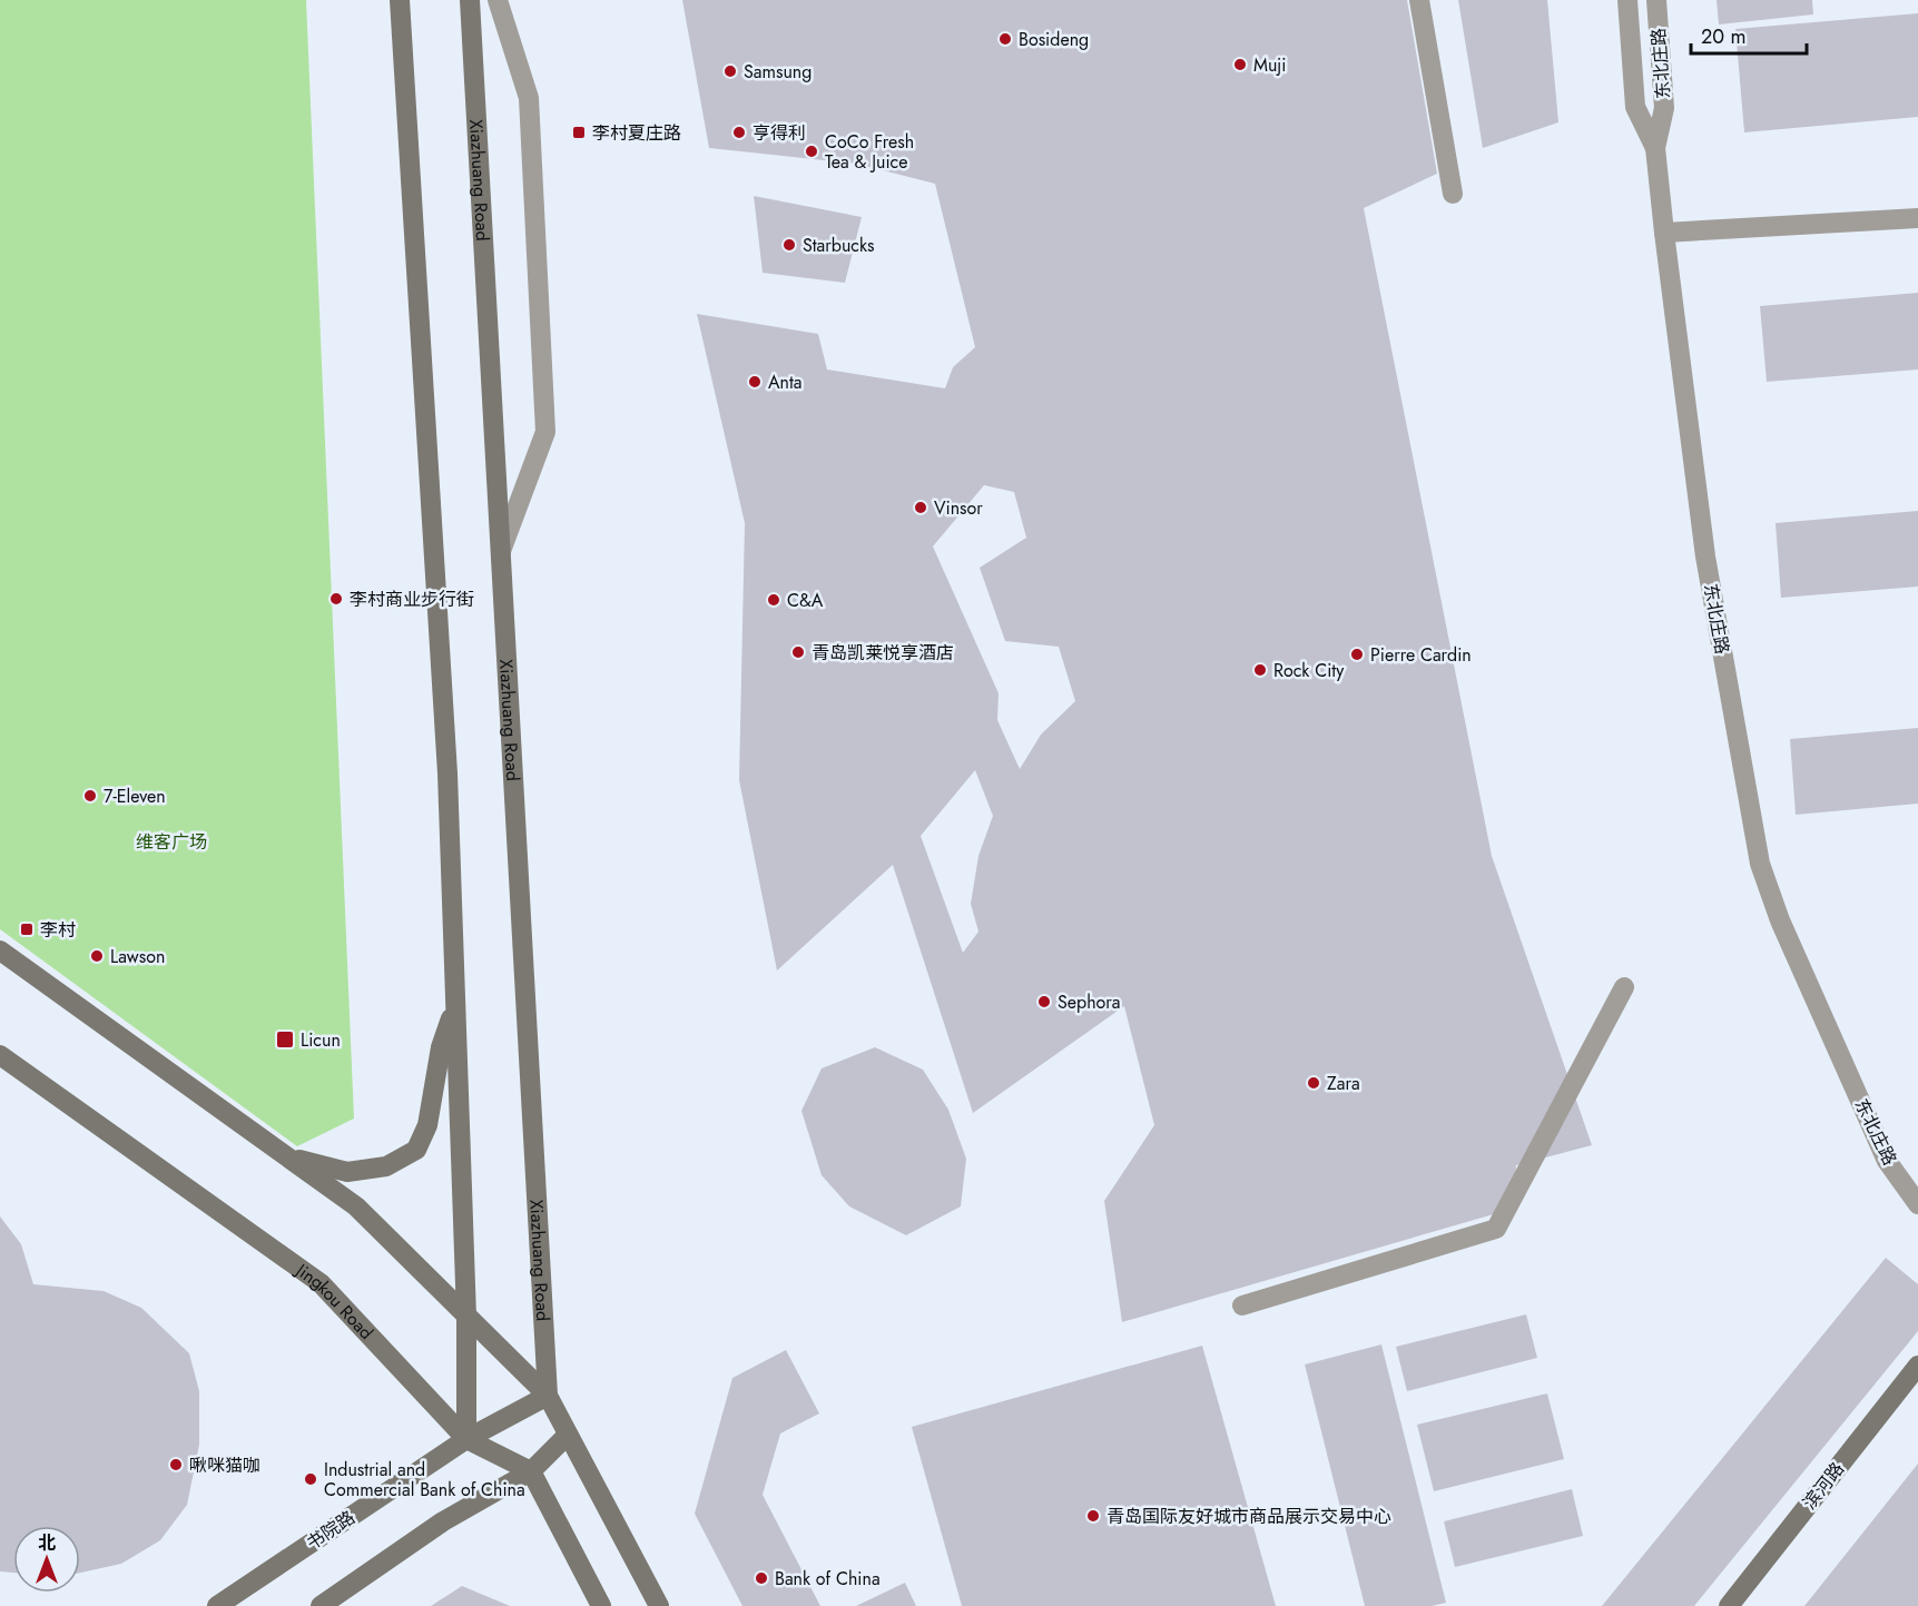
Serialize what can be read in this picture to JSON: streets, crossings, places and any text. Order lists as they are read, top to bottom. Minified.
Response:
{"streets":{"main road":["Xiazhuang Road","Jingkou Road","滨河路","书院路"],"street":["东北庄路"]},"crossings":[["Xiazhuang Road","书院路"],["Jingkou Road","书院路"]],"parks":["维客广场"],"places":{"other":["Bosideng","Muji","Samsung","亨得利","CoCo Fresh Tea & Juice","Starbucks","Anta","Vinsor","李村商业步行街","C&A","青岛凯莱悦享酒店","Pierre Cardin","Rock City","7-Eleven","Lawson","Sephora","Zara","啾咪猫咖","Industrial and Commercial Bank of China","青岛国际友好城市商品展示交易中心","Bank of China"],"transit":["李村夏庄路","李村","Licun"]},"scale_bar":"20 m","north":"top"}
